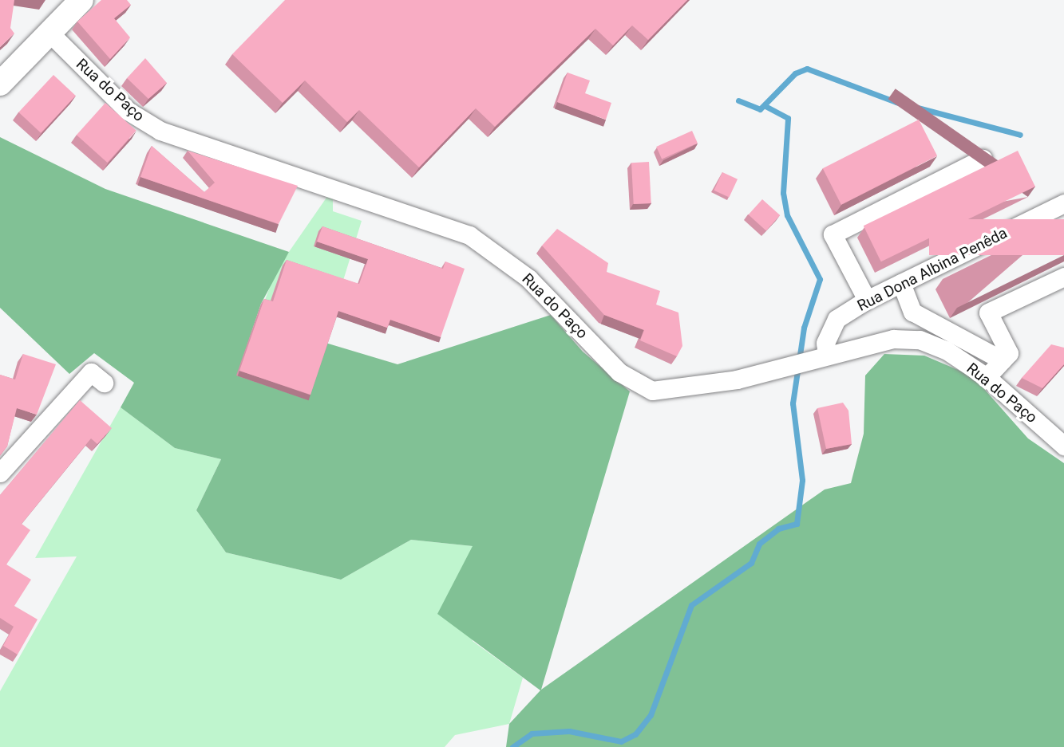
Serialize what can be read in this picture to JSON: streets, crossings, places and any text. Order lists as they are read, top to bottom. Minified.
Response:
{"streets":{"street":["Rua do Paço","Rua Dona Albina Penêda"]},"crossings":[["Rua do Paço","Rua Dona Albina Penêda"]]}
